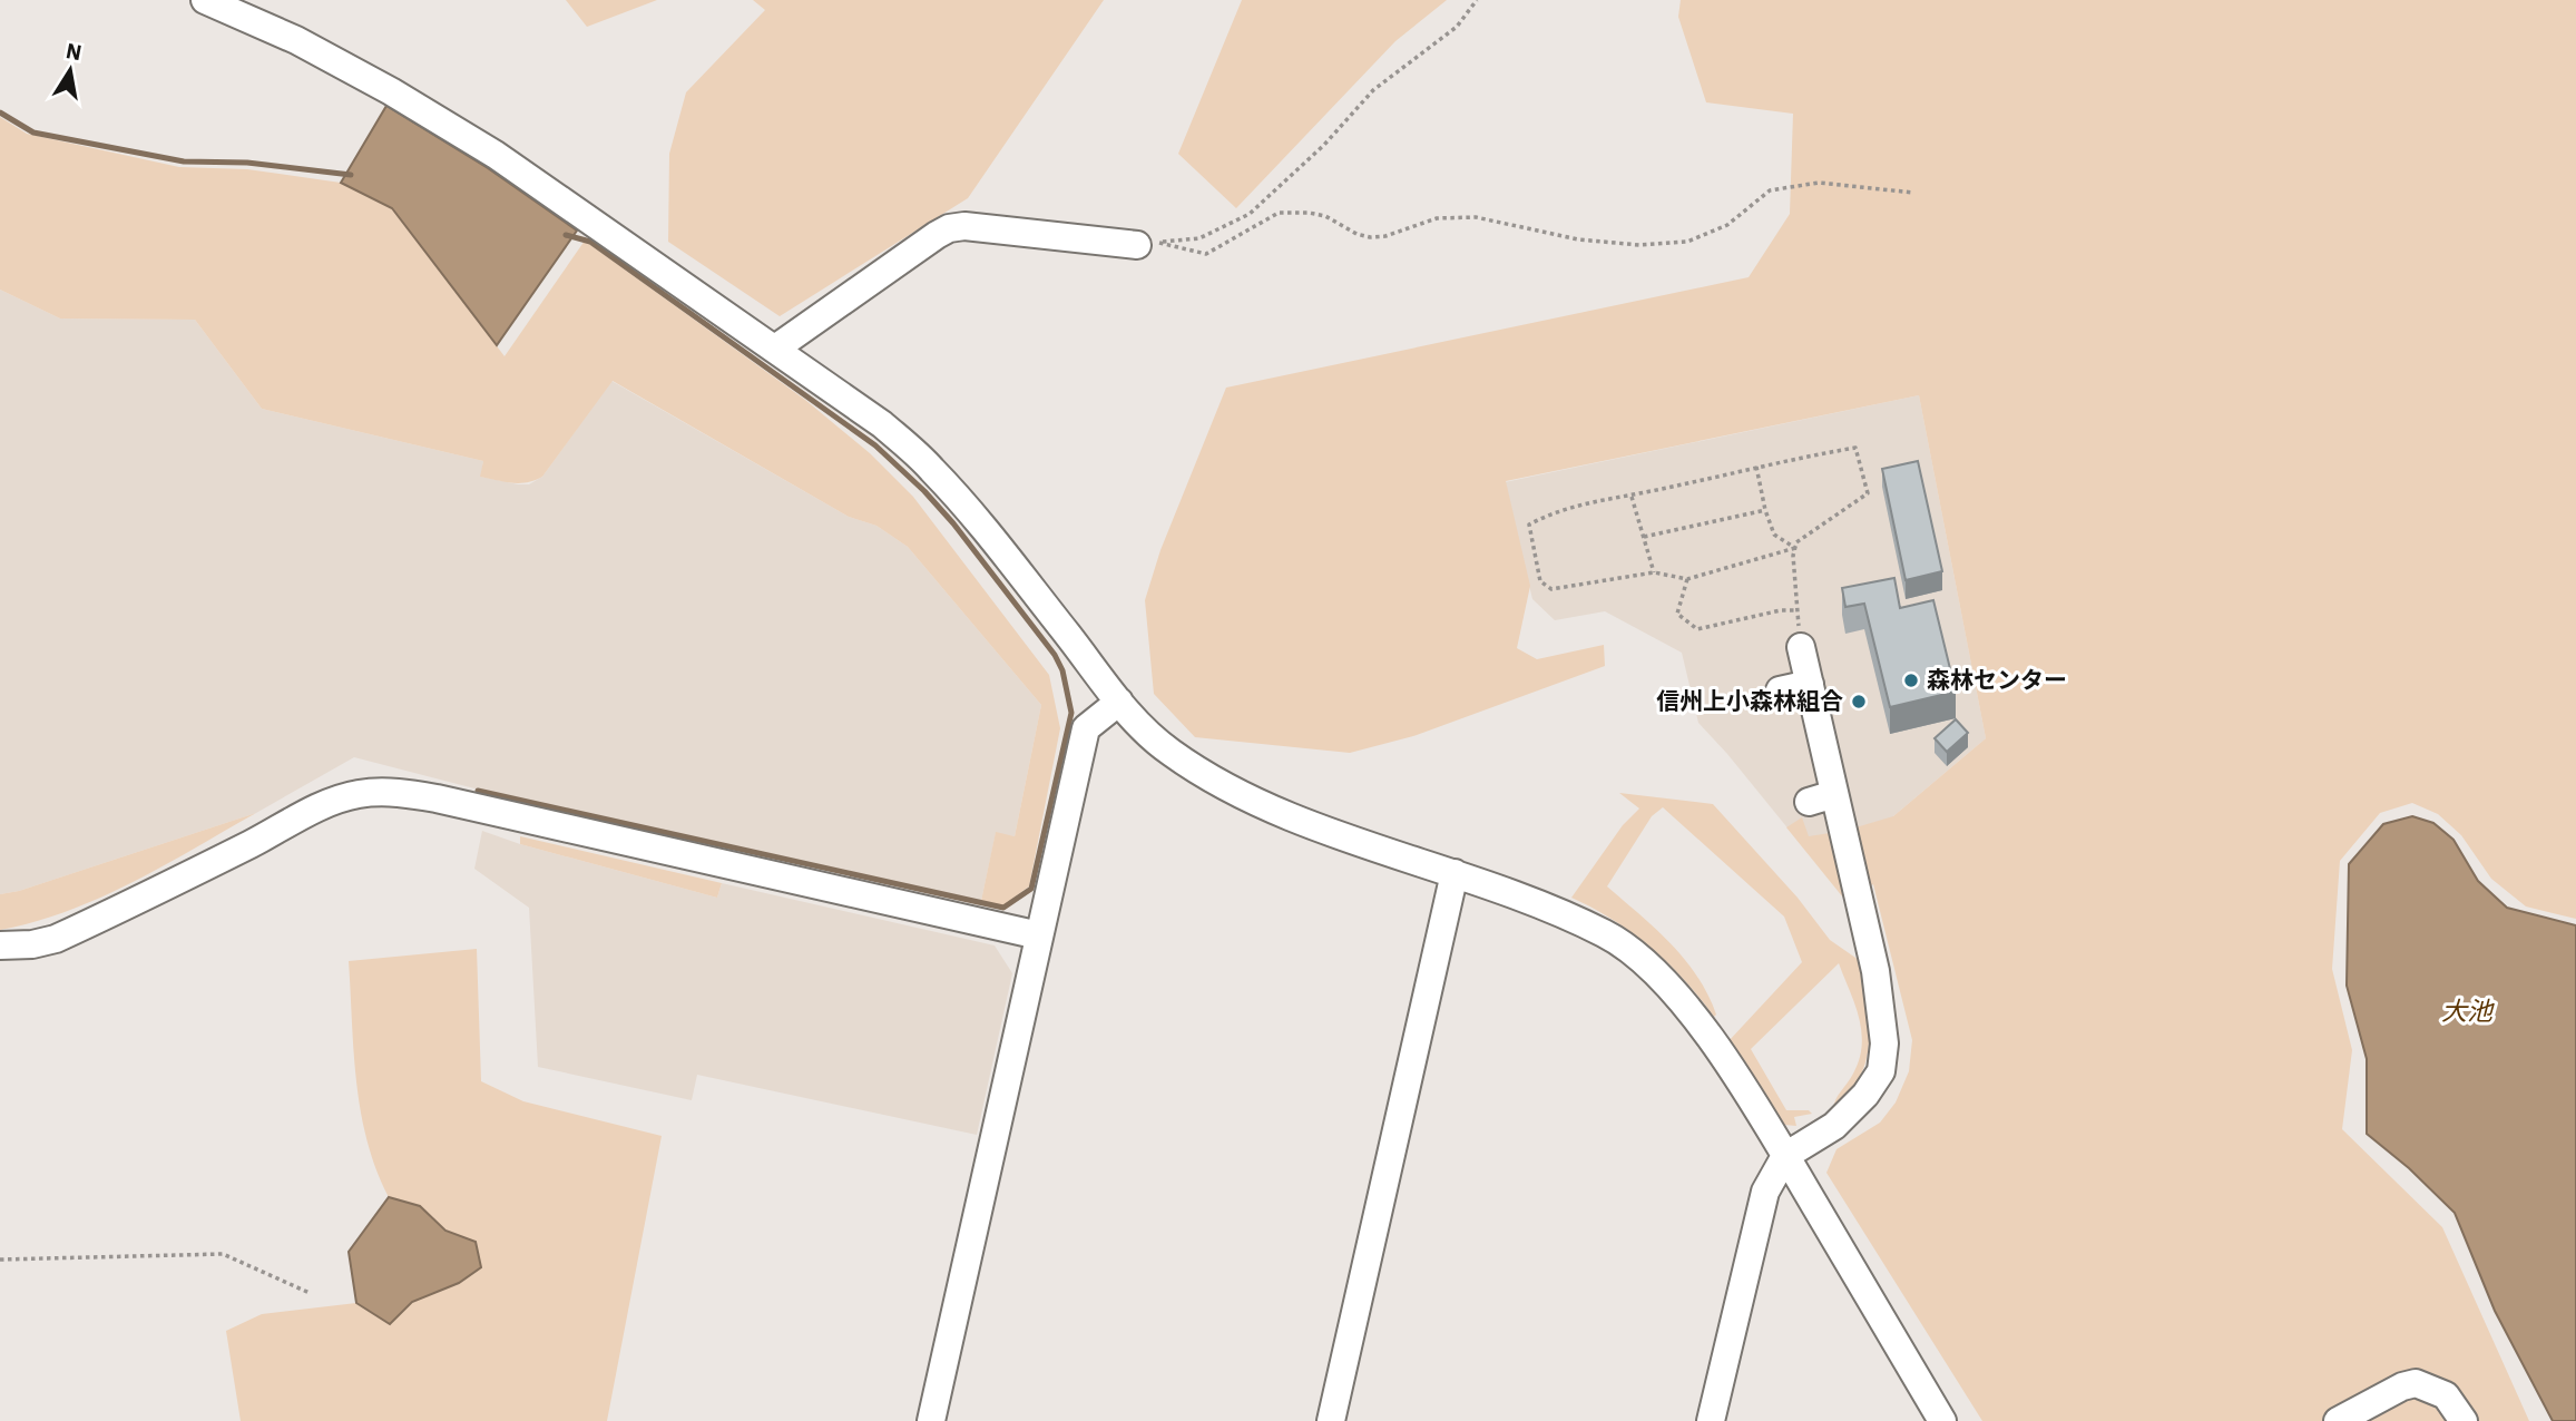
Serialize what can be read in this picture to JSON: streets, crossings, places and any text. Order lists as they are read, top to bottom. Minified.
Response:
{"water":["大池"],"places":["森林センター","信州上小森林組合"],"north":"top"}
